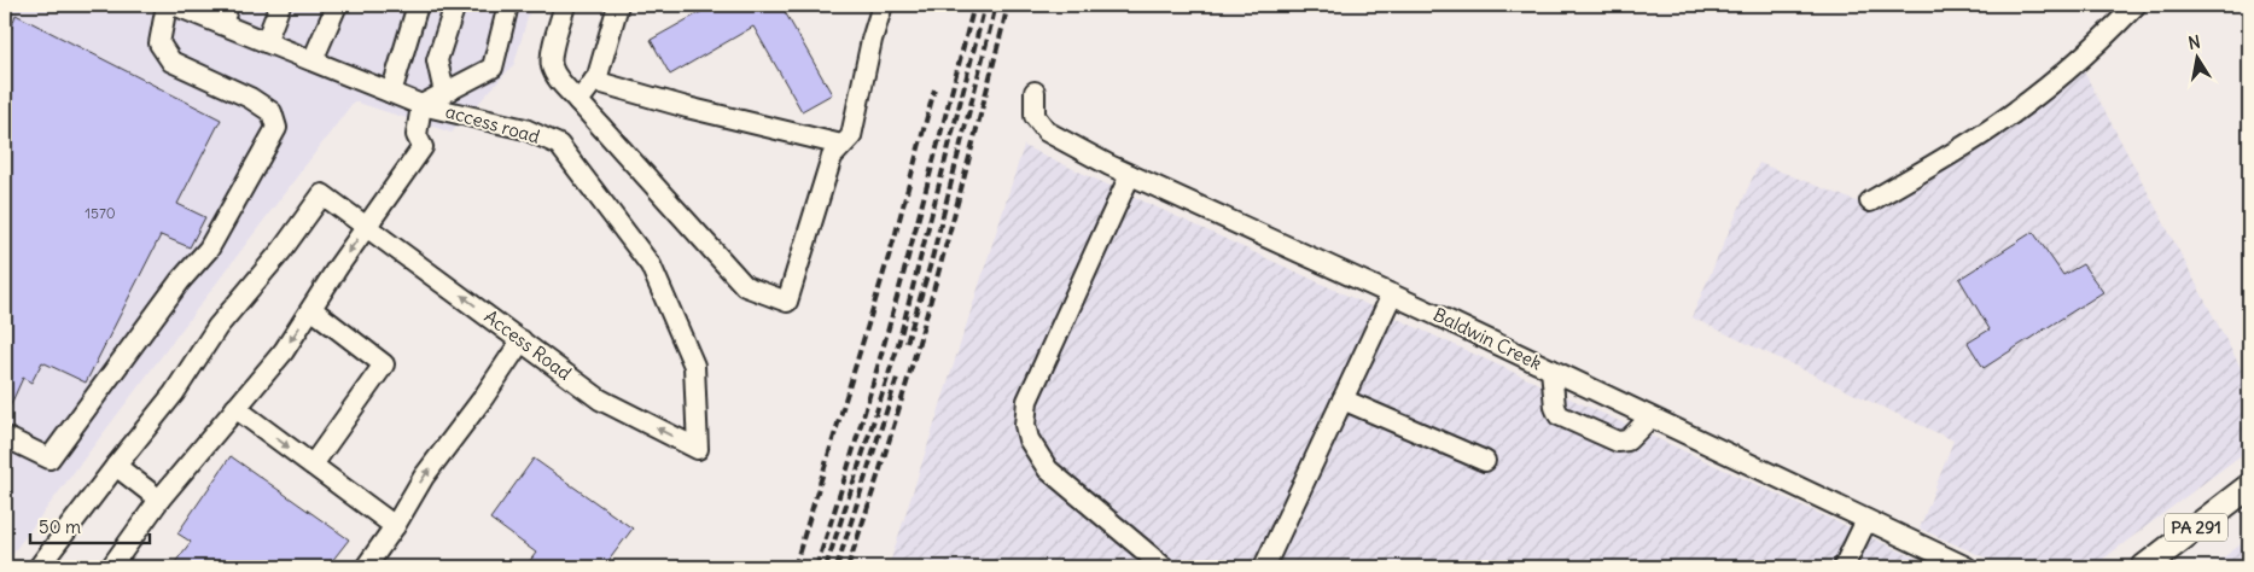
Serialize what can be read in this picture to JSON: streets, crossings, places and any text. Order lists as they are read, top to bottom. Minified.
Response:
{"streets":{"main road":["PA 291"],"street":["access road","Baldwin Creek","Access Road"]},"crossings":[["access road","Access Road"]],"one_way":["Access Road"],"house_numbers":["1570"],"scale_bar":"50 m","north":"top"}
